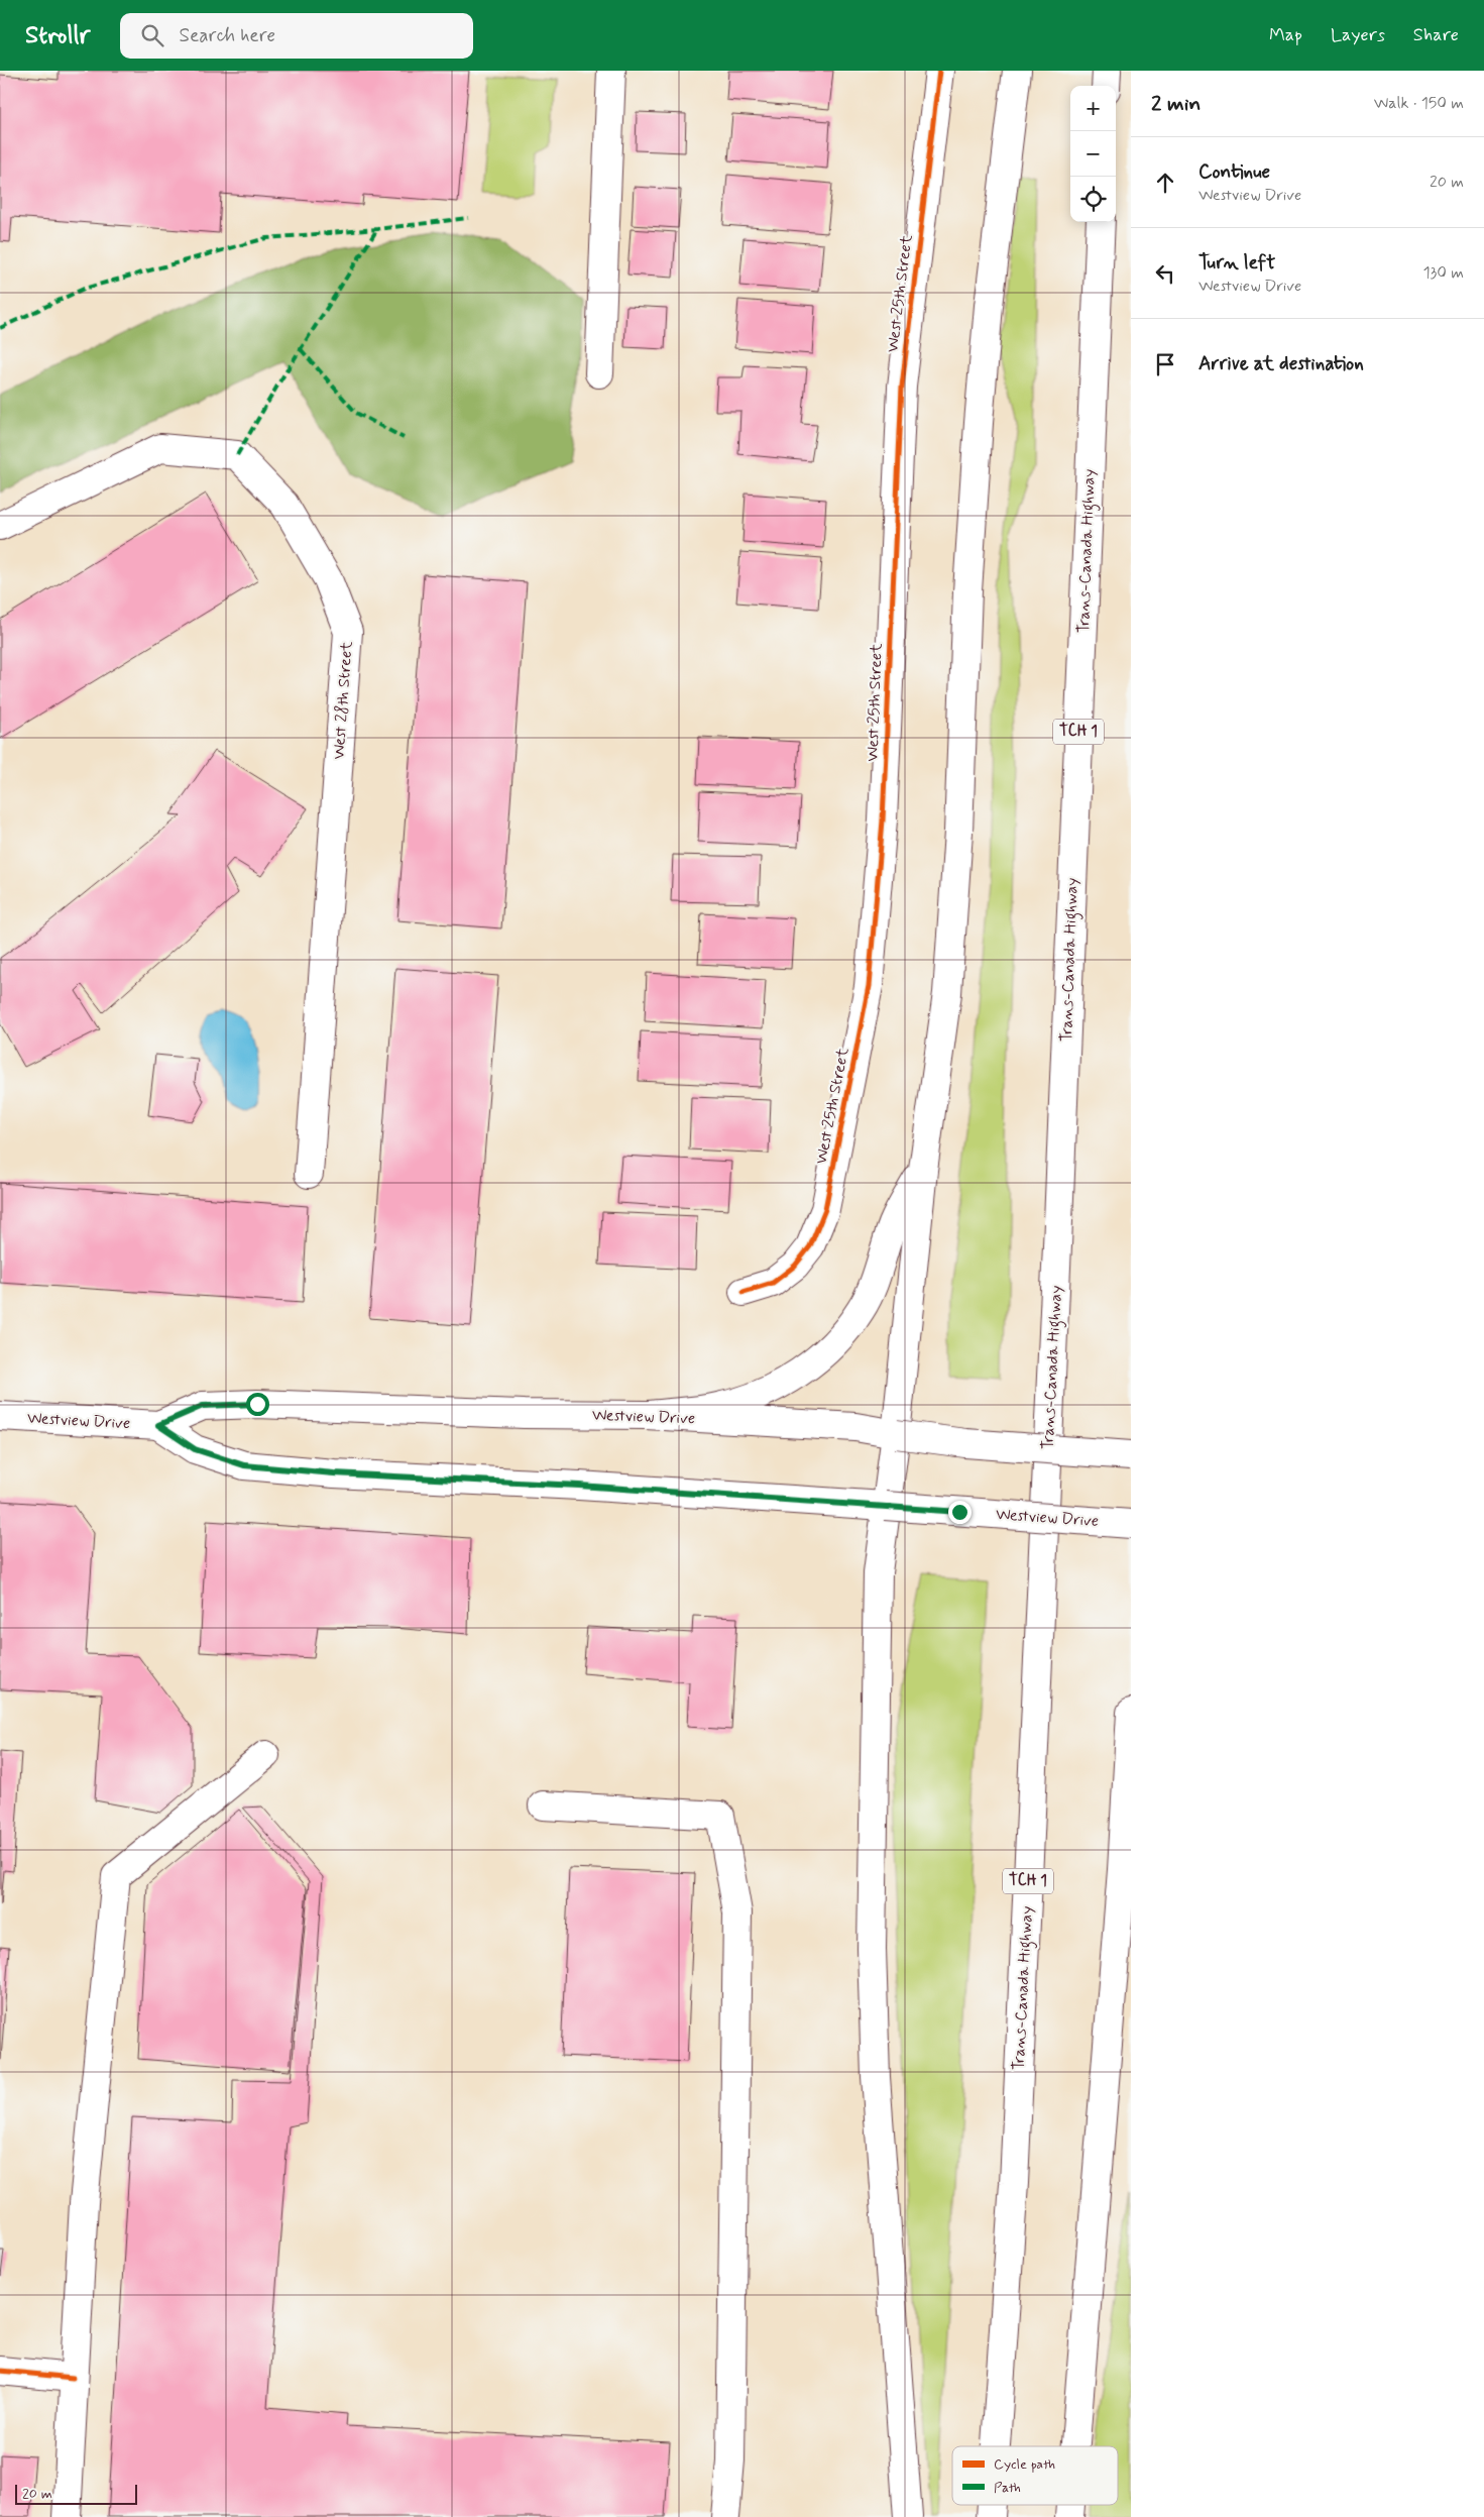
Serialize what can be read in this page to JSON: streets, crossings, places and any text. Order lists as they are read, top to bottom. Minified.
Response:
{"streets":{"main road":["West 25th Street","Trans-Canada Highway","West 28th Street","TCH 1","Westview Drive"]},"legend":["Cycle path","Path"],"scale_bar":"20 m","page":{"header":"Strollr","search":"Search here","nav":["Map","Layers","Share"],"heading":["2 min","Walk · 150 m"],"map_buttons":["+","−"],"list":[["Continue","Westview Drive","20 m"],["Turn left","Westview Drive","130 m"],"Arrive at destination"],"scale":"20 m"}}
